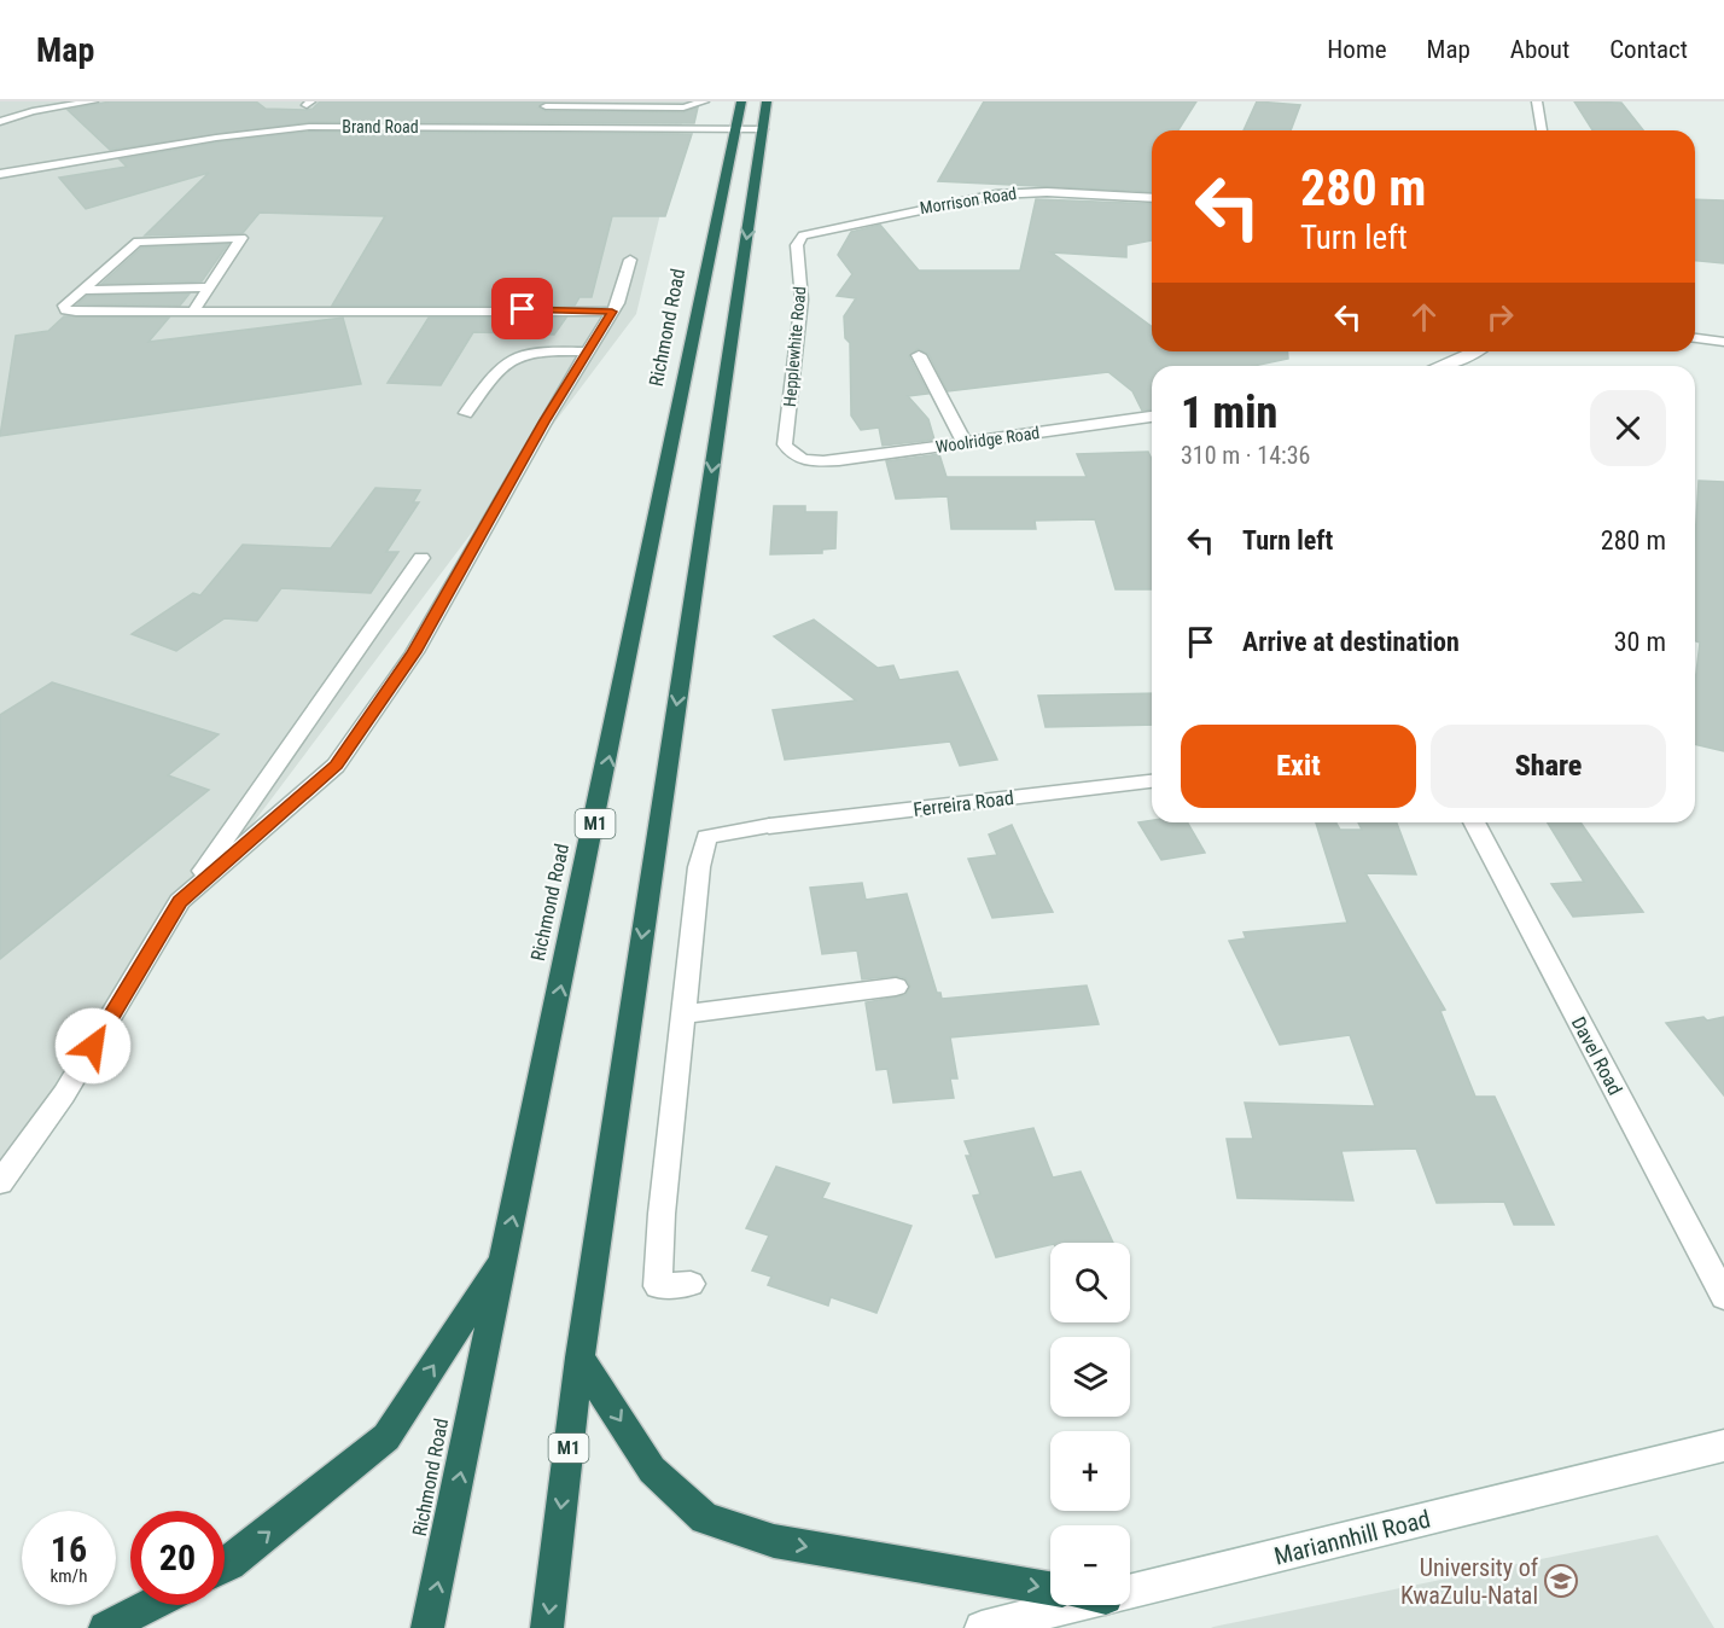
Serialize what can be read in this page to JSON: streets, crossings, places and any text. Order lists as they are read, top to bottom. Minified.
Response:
{"streets":{"highway":["Richmond Road","M1"],"street":["Brand Road","Morrison Road","Hepplewhite Road","Woolridge Road","Ferreira Road","Davel Road","Mariannhill Road"]},"crossings":[["Brand Road","Richmond Road"],["Brand Road","M1"],["Morrison Road","Hepplewhite Road"],["Hepplewhite Road","Woolridge Road"]],"places":{"school or university":["University of KwaZulu-Natal"]},"page":{"header":"Map","nav":["Home","Map","About","Contact"],"turn":["280 m","Turn left"],"heading":["1 min","310 m · 14:36"],"list":[{"name":"Turn left","value":"280 m"},{"name":"Arrive at destination","value":"30 m"}],"buttons":["Exit","Share"],"map_buttons":["+","−"],"speed":"16 km/h","limit":"20"}}
